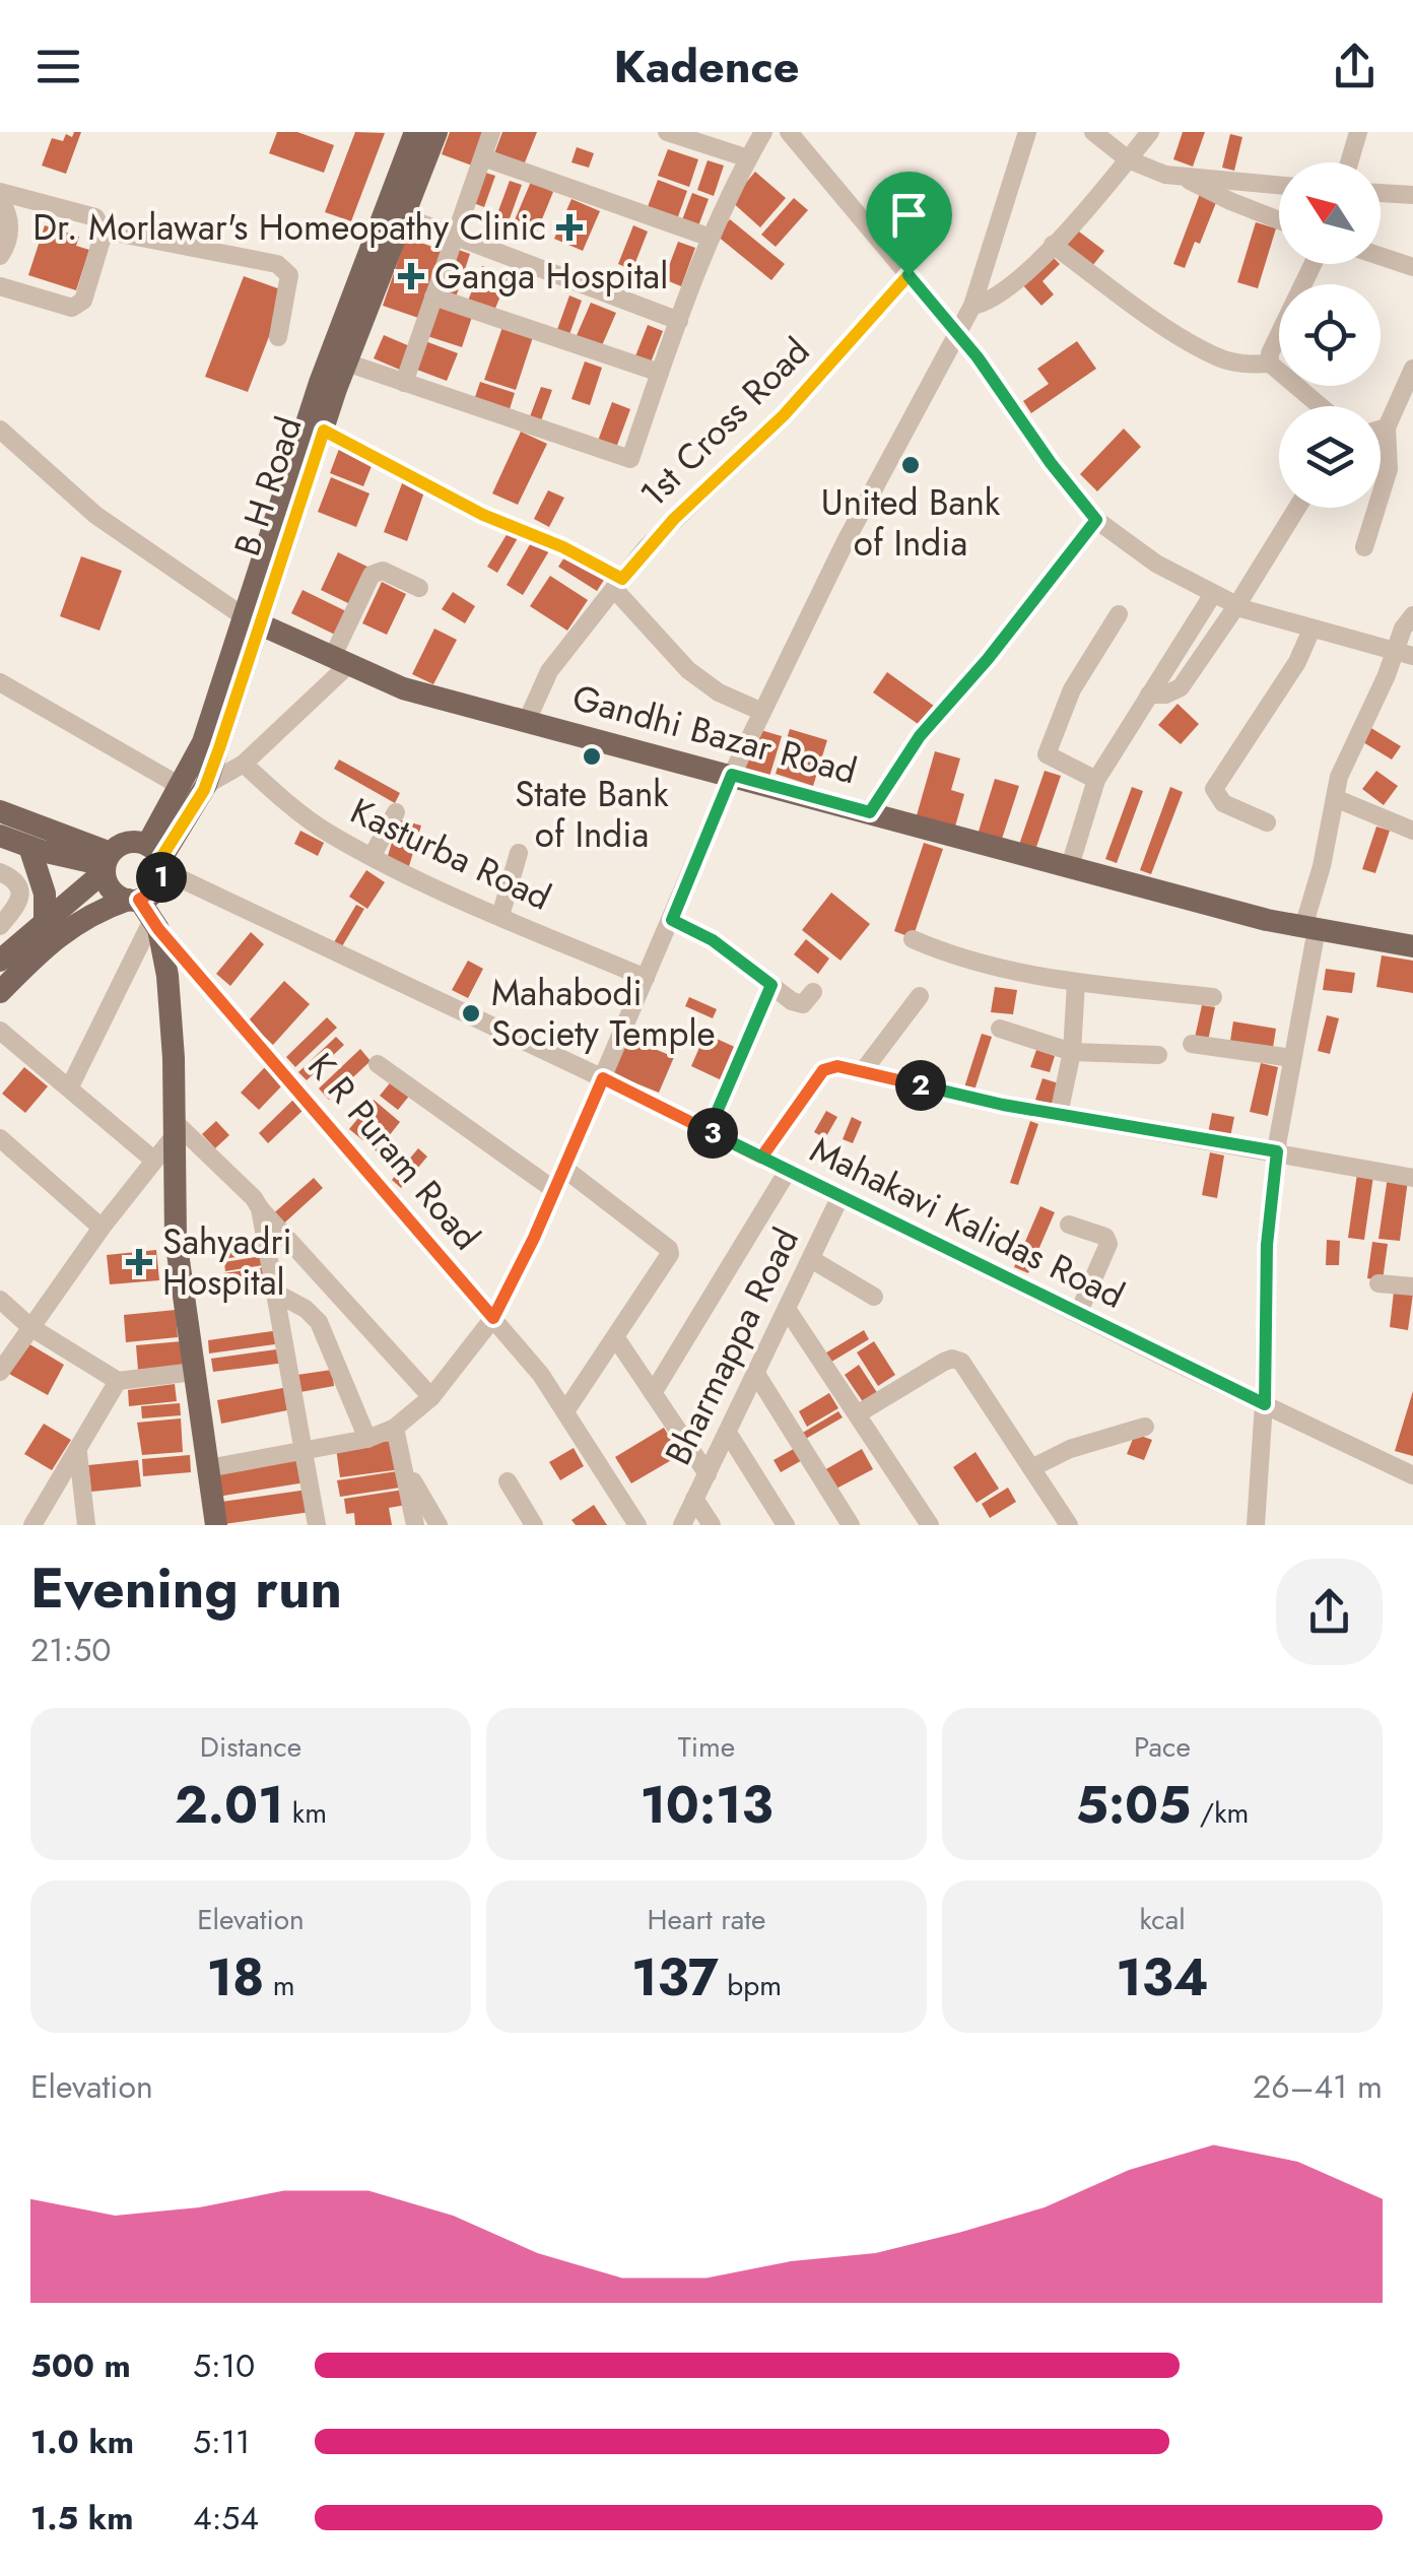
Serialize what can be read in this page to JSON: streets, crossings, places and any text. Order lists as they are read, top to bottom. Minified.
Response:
{"streets":{"main road":["B H Road","Gandhi Bazar Road"],"street":["1st Cross Road","Kasturba Road","K R Puram Road","Mahakavi Kalidas Road","Bharmappa Road"]},"crossings":[["1st Cross Road","Gandhi Bazar Road"],["B H Road","Gandhi Bazar Road"],["B H Road","Mahakavi Kalidas Road"],["Mahakavi Kalidas Road","Bharmappa Road"]],"places":{"health":["Dr. Morlawar's Homeopathy Clinic","Ganga Hospital","Sahyadri Hospital"],"other":["United Bank of India","State Bank of India","Mahabodi Society Temple"]},"north":"top left","page":{"header":"Kadence","pins":["1","2","3"],"heading":["Evening run","21:50"],"stats":[["Distance","2.01 km"],["Time","10:13"],["Pace","5:05 /km"],["Elevation","18 m"],["Heart rate","137 bpm"],["kcal","134"]],"chart":["Elevation","26–41 m"],"list":[{"name":"500 m","note":"5:10"},{"name":"1.0 km","note":"5:11"},{"name":"1.5 km","note":"4:54"}]}}
